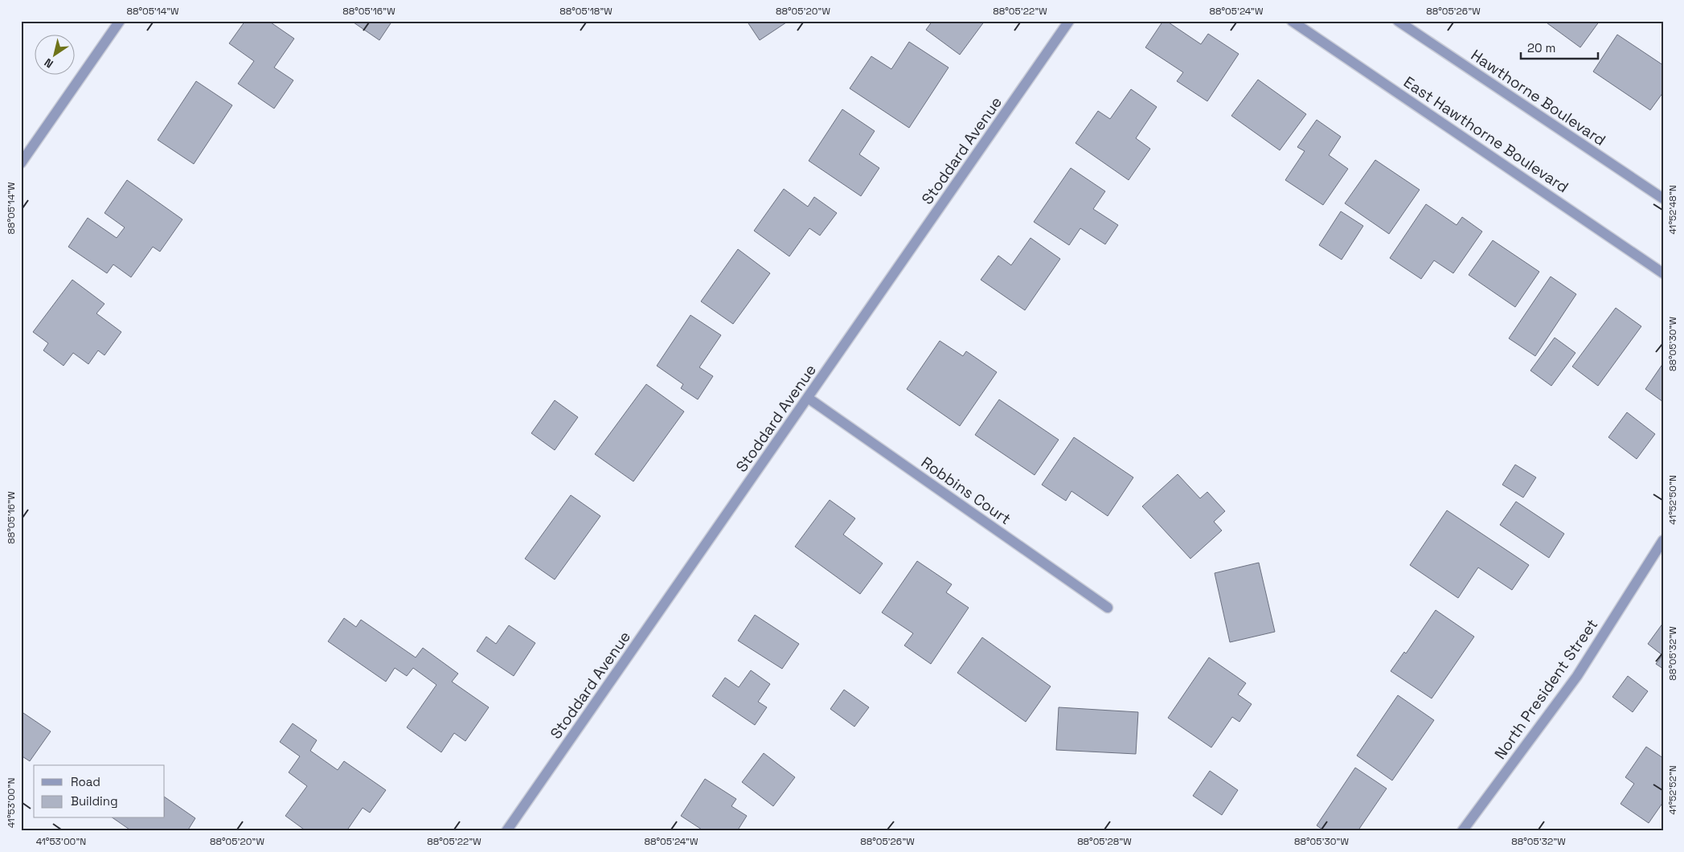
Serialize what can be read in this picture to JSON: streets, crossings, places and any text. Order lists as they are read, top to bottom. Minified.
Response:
{"streets":{"street":["Hawthorne Boulevard","East Hawthorne Boulevard","Stoddard Avenue","Robbins Court","North President Street"]},"crossings":[["Stoddard Avenue","Robbins Court"]],"legend":["Road","Building"],"scale_bar":"20 m","north":"bottom left","coordinates":["88°05'14\"W","88°05'16\"W","88°05'18\"W","88°05'20\"W","88°05'22\"W","88°05'24\"W","88°05'26\"W","41°52'48\"N","88°05'30\"W","41°52'50\"N","88°05'32\"W","41°52'52\"N","41°53'00\"N","88°05'28\"W"]}
